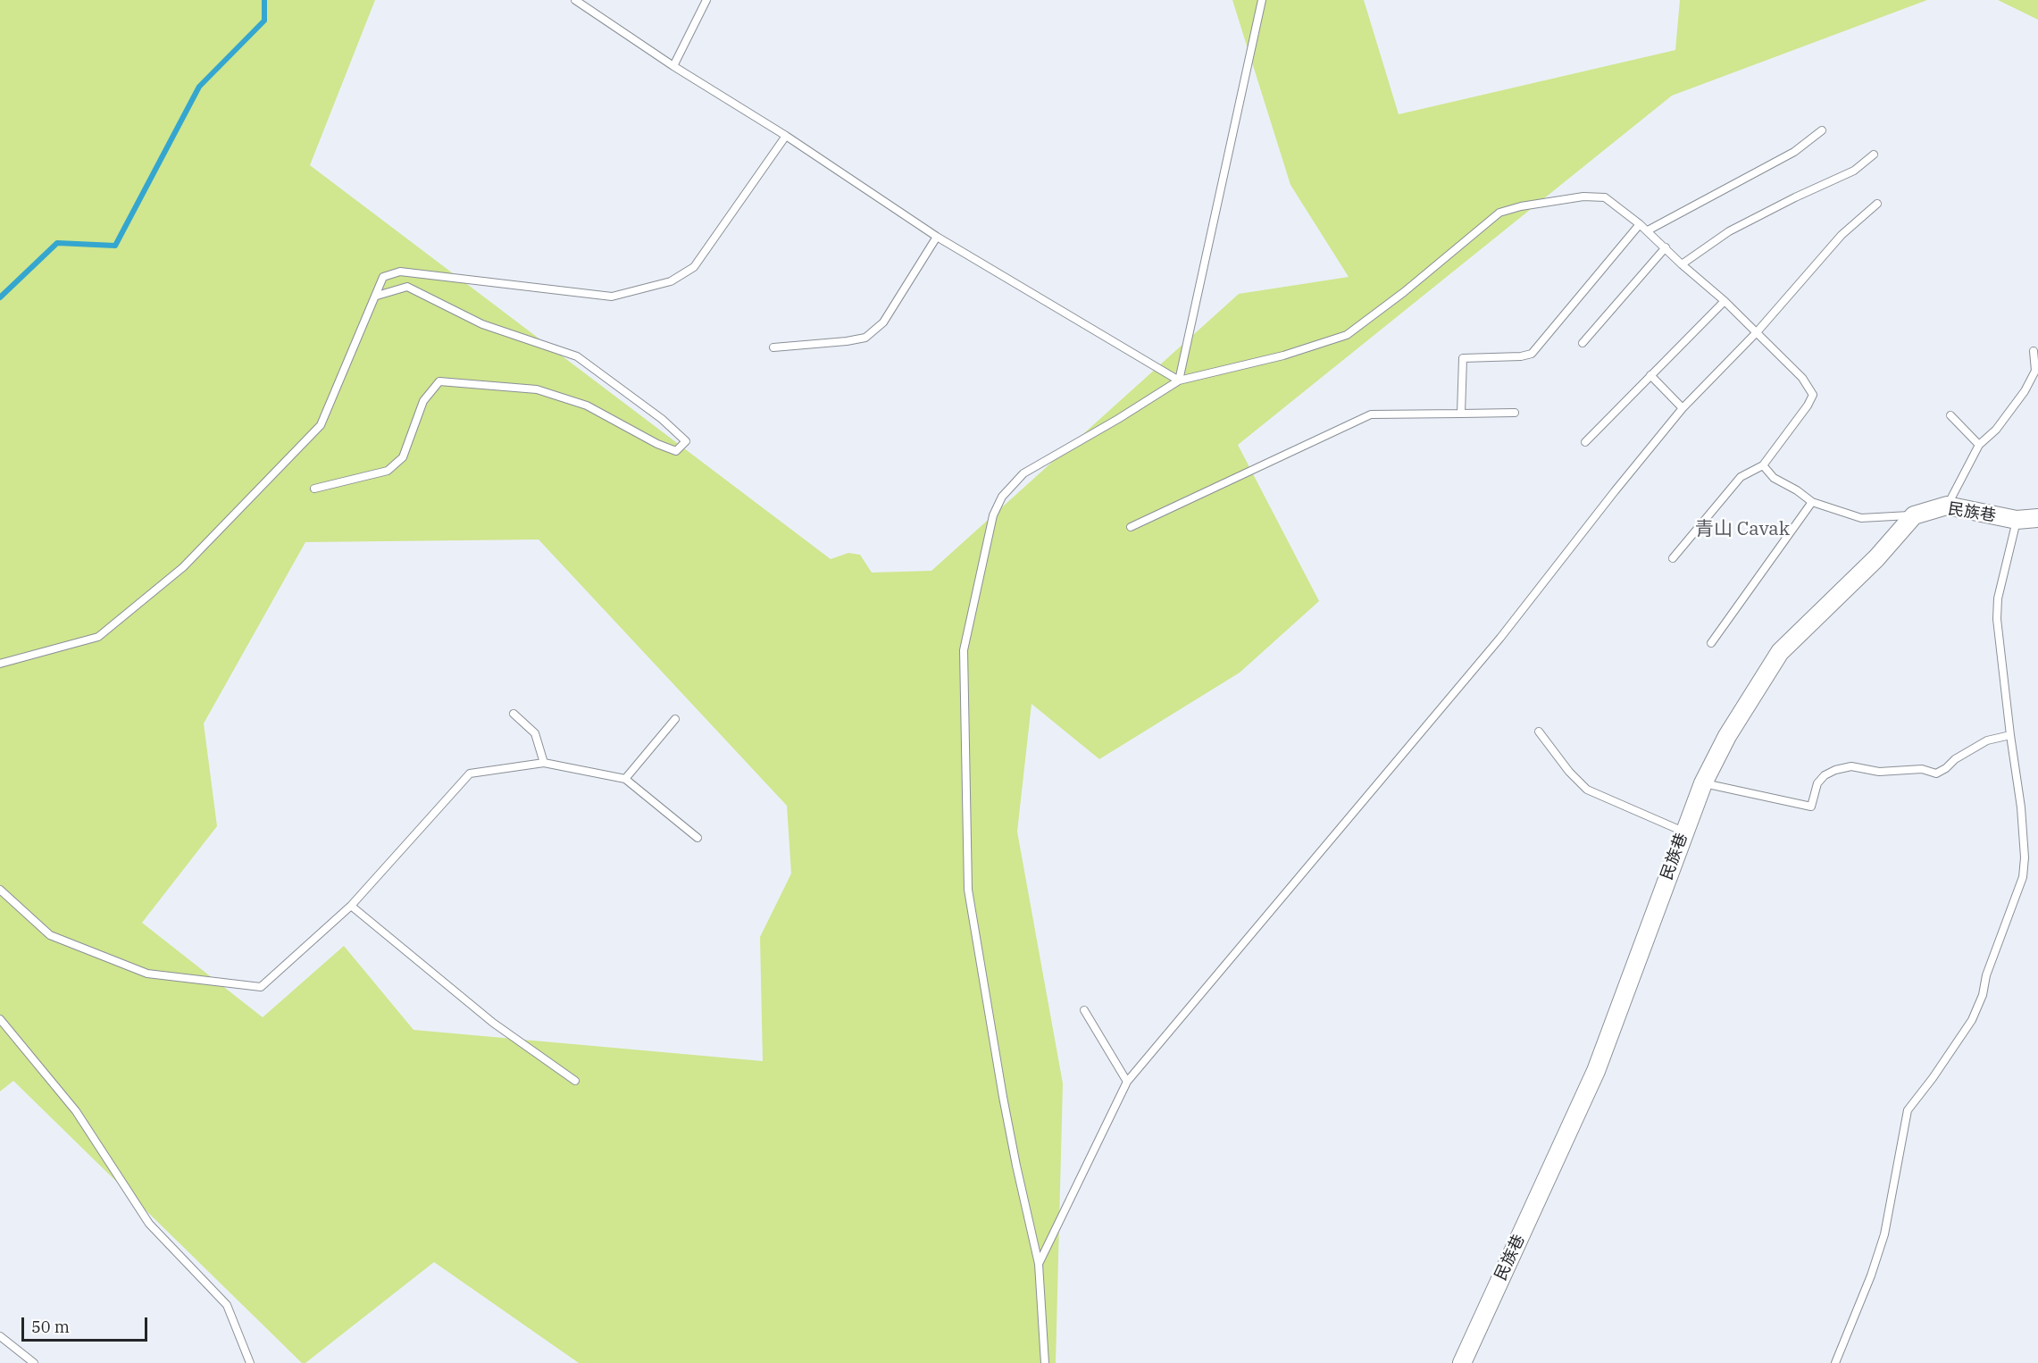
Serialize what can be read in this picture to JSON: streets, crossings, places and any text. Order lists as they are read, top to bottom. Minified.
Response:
{"streets":{"street":["民族巷"]},"districts":["青山 Cavak"],"scale_bar":"50 m"}
